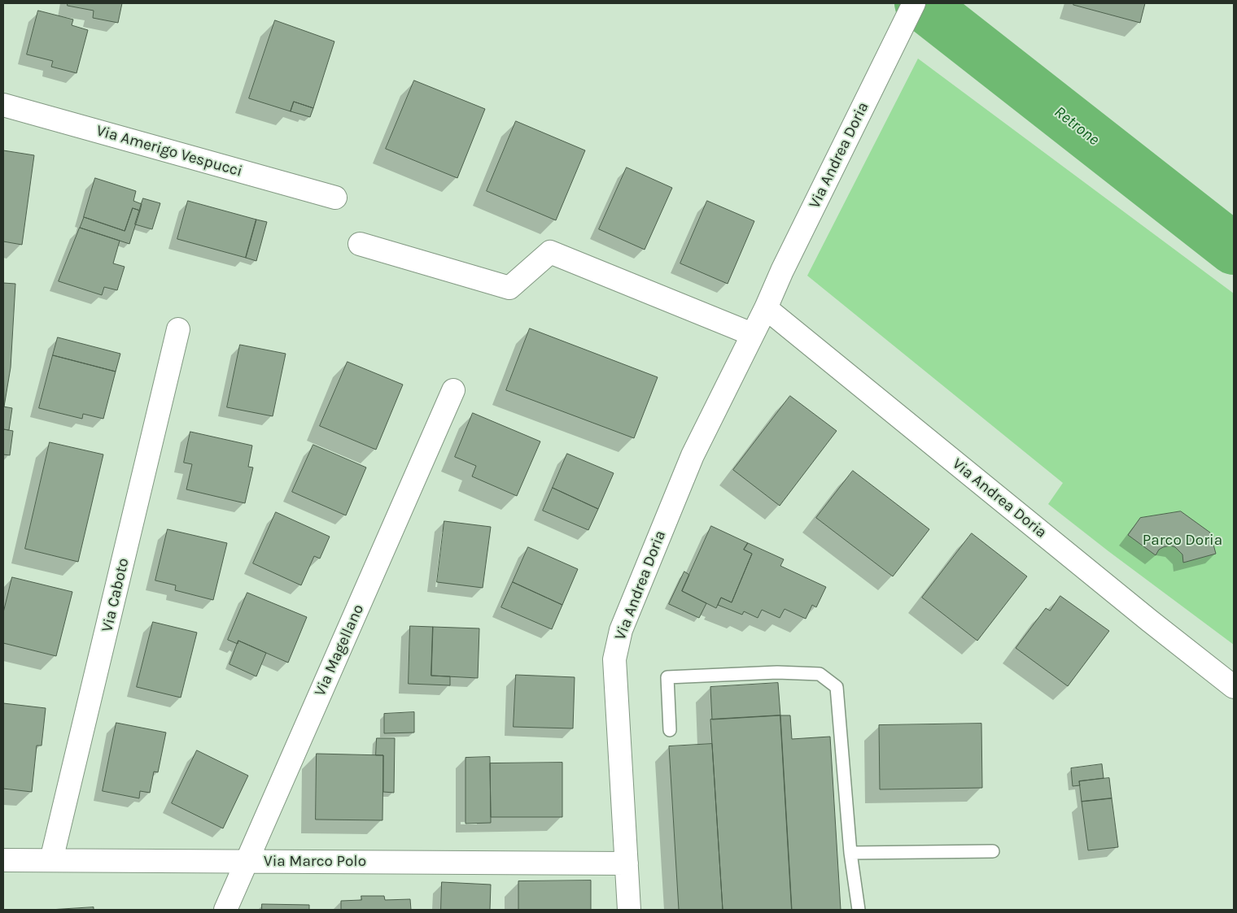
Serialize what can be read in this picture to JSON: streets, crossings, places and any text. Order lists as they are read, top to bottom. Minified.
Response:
{"streets":{"street":["Via Amerigo Vespucci","Via Andrea Doria","Via Caboto","Via Magellano","Via Marco Polo"]},"crossings":[["Via Andrea Doria","Via Marco Polo"],["Via Caboto","Via Marco Polo"],["Via Magellano","Via Marco Polo"]],"water":["Retrone"],"parks":["Parco Doria"]}
